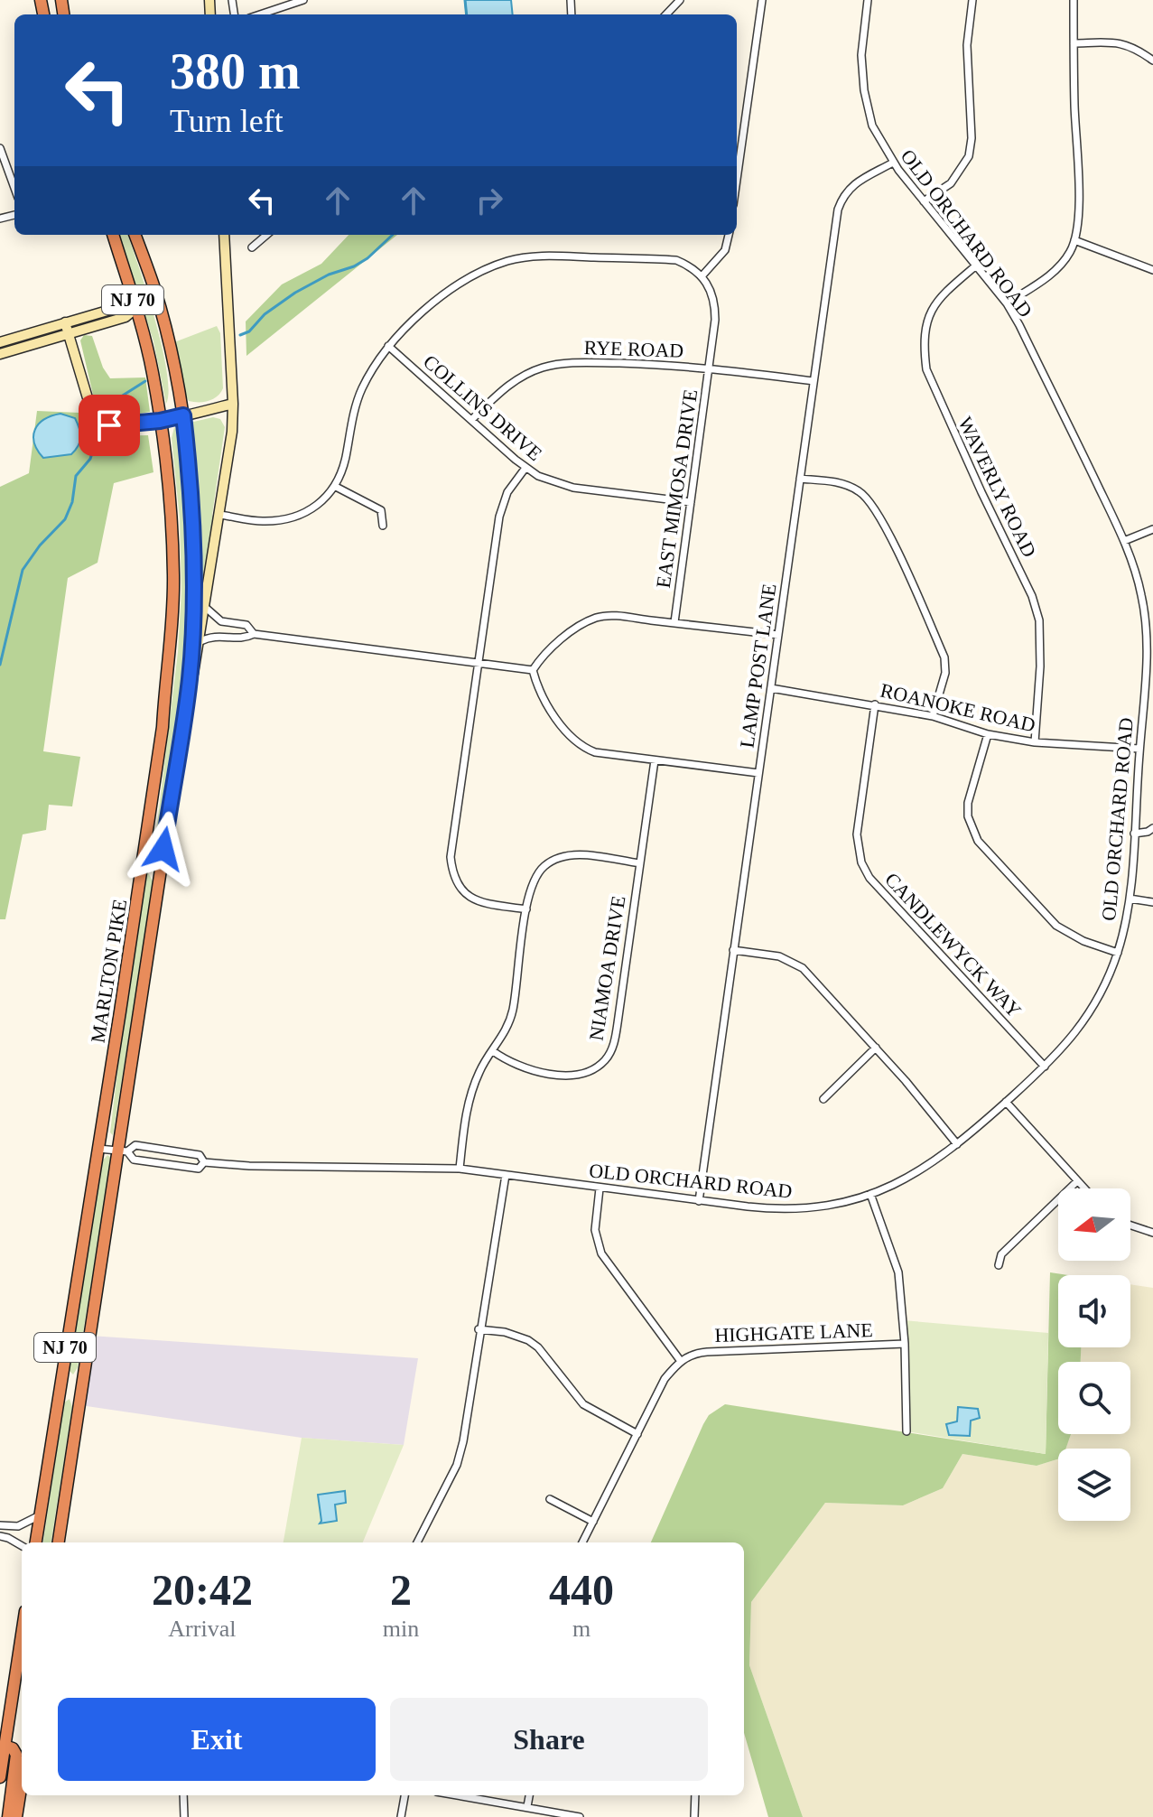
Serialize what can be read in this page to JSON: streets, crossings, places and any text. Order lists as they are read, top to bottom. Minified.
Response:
{"streets":{"highway":["NJ 70","MARLTON PIKE"],"street":["OLD ORCHARD ROAD","RYE ROAD","COLLINS DRIVE","WAVERLY ROAD","EAST MIMOSA DRIVE","LAMP POST LANE","ROANOKE ROAD","CANDLEWYCK WAY","NIAMOA DRIVE","HIGHGATE LANE"]},"crossings":[["OLD ORCHARD ROAD","WAVERLY ROAD"],["OLD ORCHARD ROAD","LAMP POST LANE"],["OLD ORCHARD ROAD","ROANOKE ROAD"],["OLD ORCHARD ROAD","CANDLEWYCK WAY"],["OLD ORCHARD ROAD","MARLTON PIKE"],["RYE ROAD","COLLINS DRIVE"],["RYE ROAD","EAST MIMOSA DRIVE"],["RYE ROAD","LAMP POST LANE"],["COLLINS DRIVE","EAST MIMOSA DRIVE"],["WAVERLY ROAD","ROANOKE ROAD"],["LAMP POST LANE","ROANOKE ROAD"],["ROANOKE ROAD","CANDLEWYCK WAY"]],"north":"left","page":{"turn":["380 m","Turn left"],"eta":["20:42","Arrival","2","min","440","m"],"buttons":["Exit","Share"]}}
